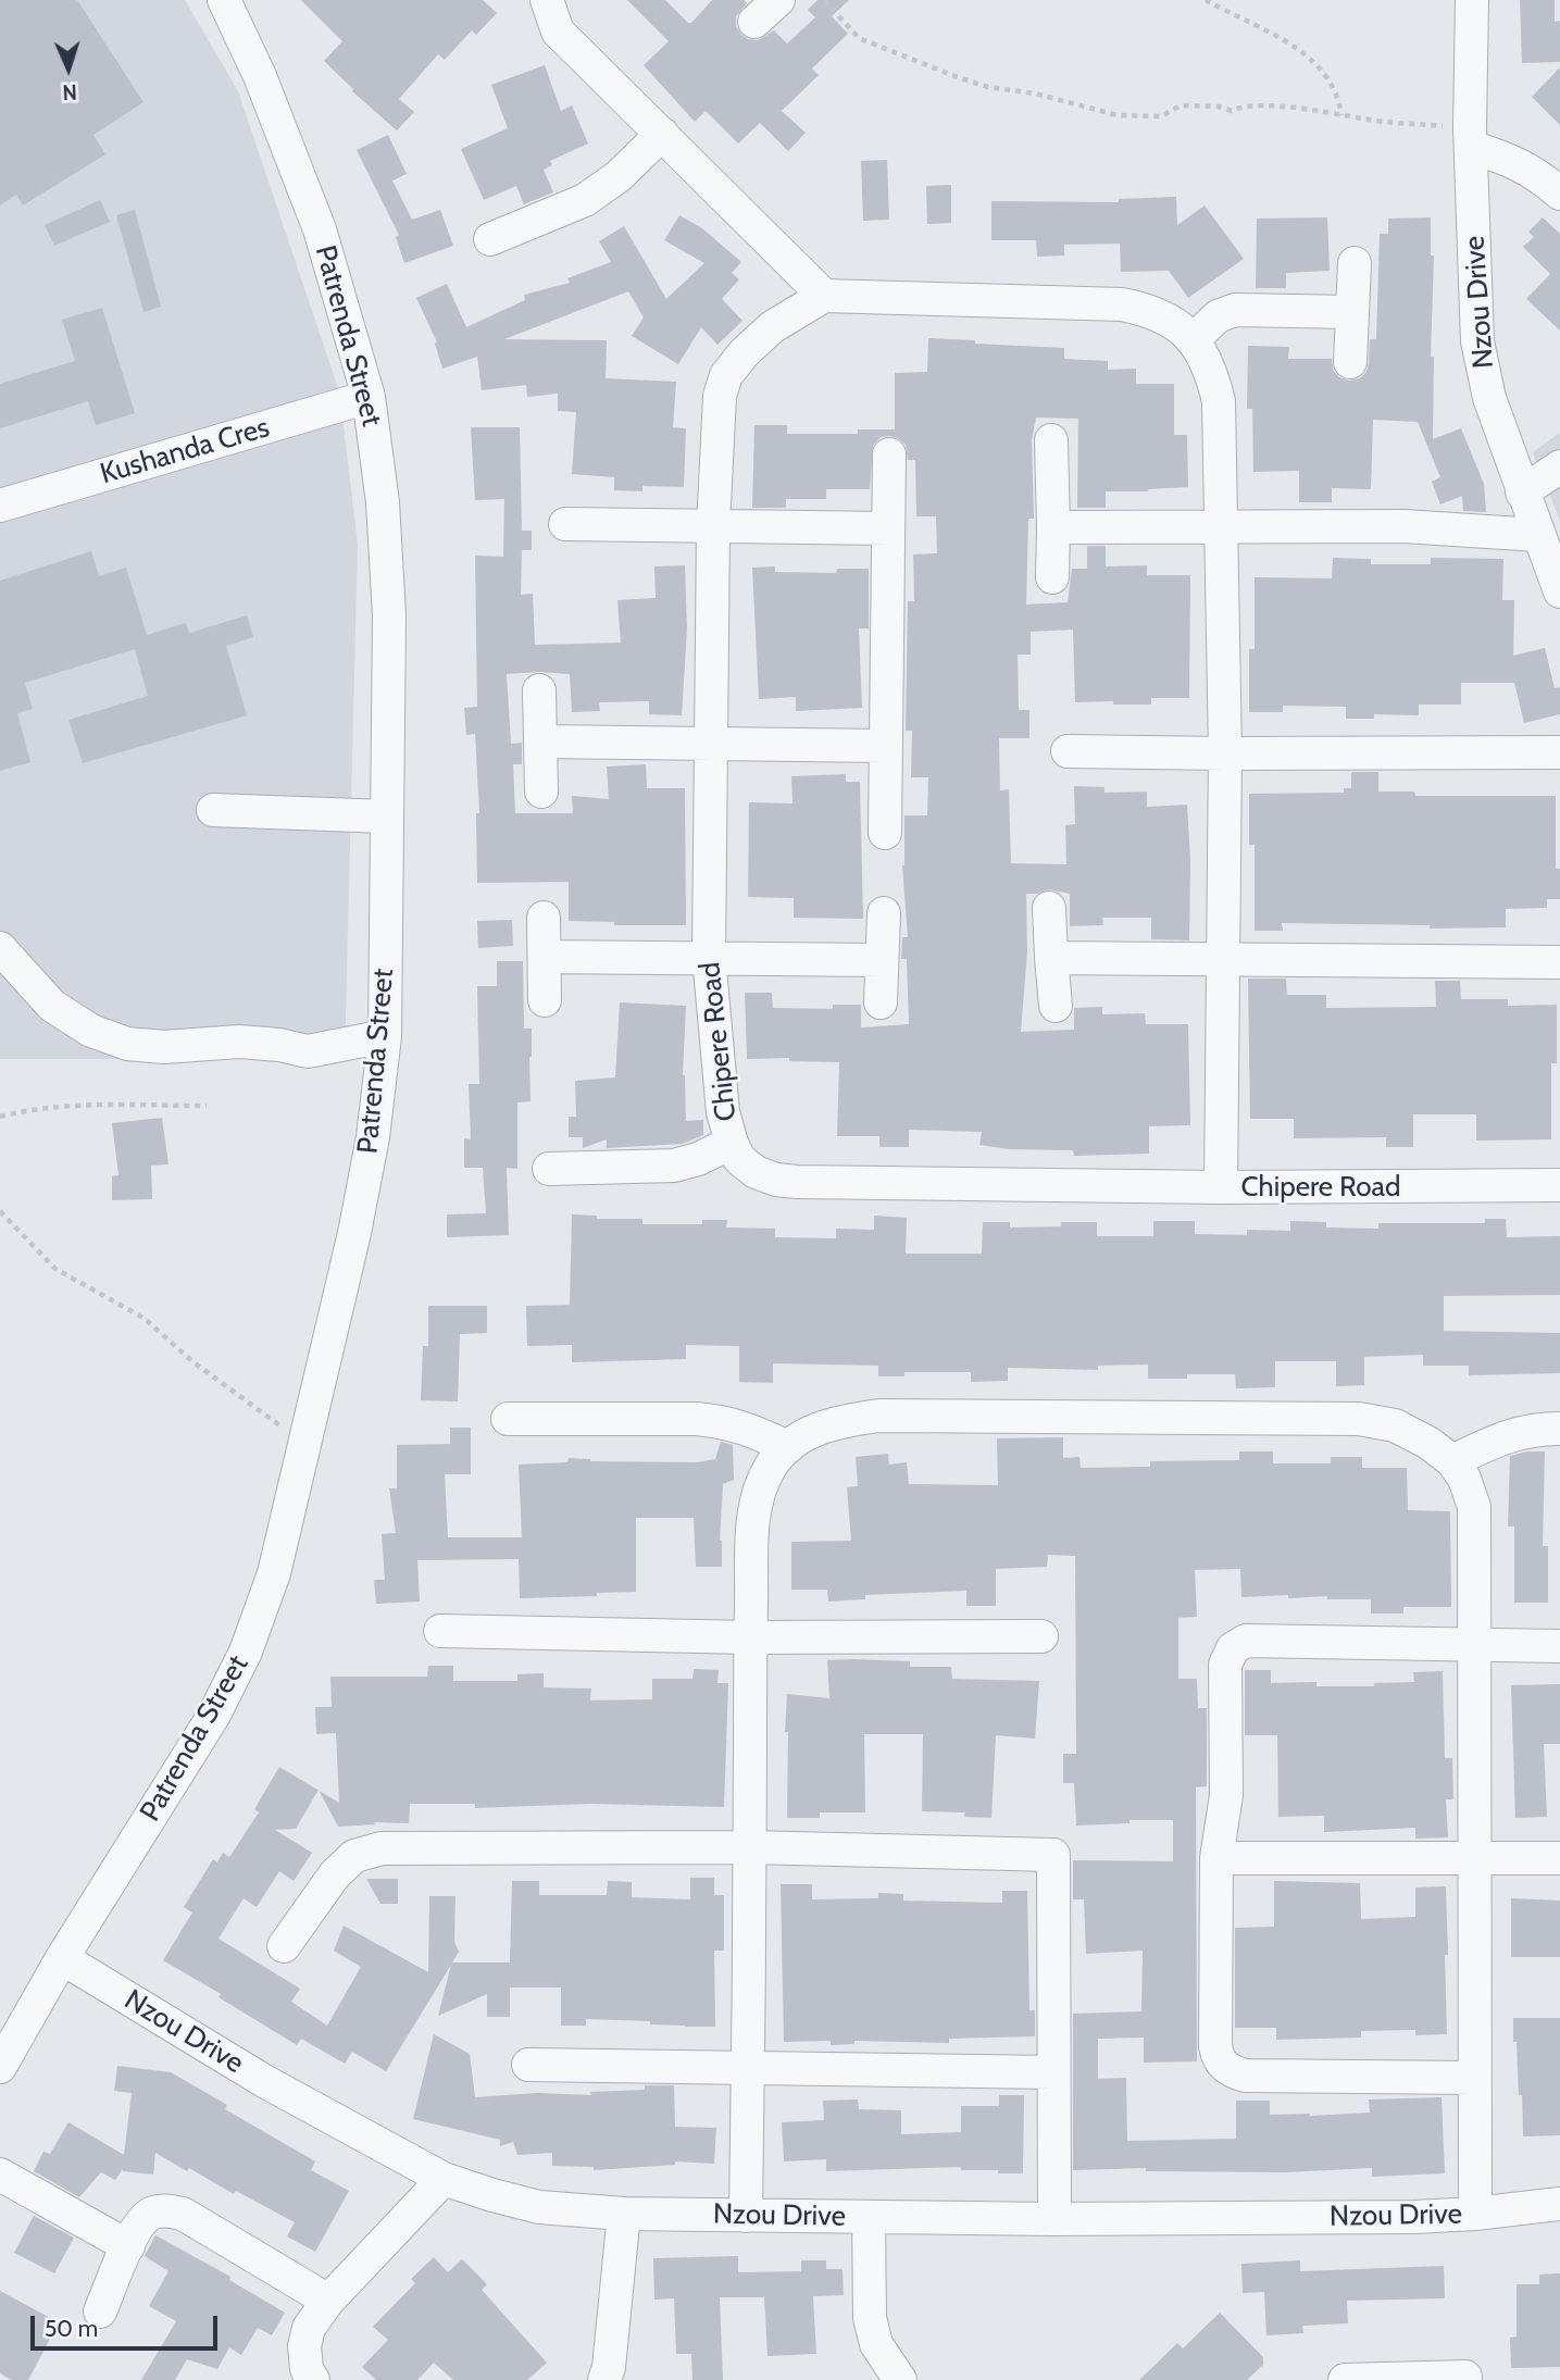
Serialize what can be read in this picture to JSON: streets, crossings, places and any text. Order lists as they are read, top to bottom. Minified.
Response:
{"streets":{"street":["Nzou Drive","Patrenda Street","Kushanda Cres","Chipere Road"]},"crossings":[["Nzou Drive","Patrenda Street"],["Patrenda Street","Kushanda Cres"]],"scale_bar":"50 m","north":"bottom"}
